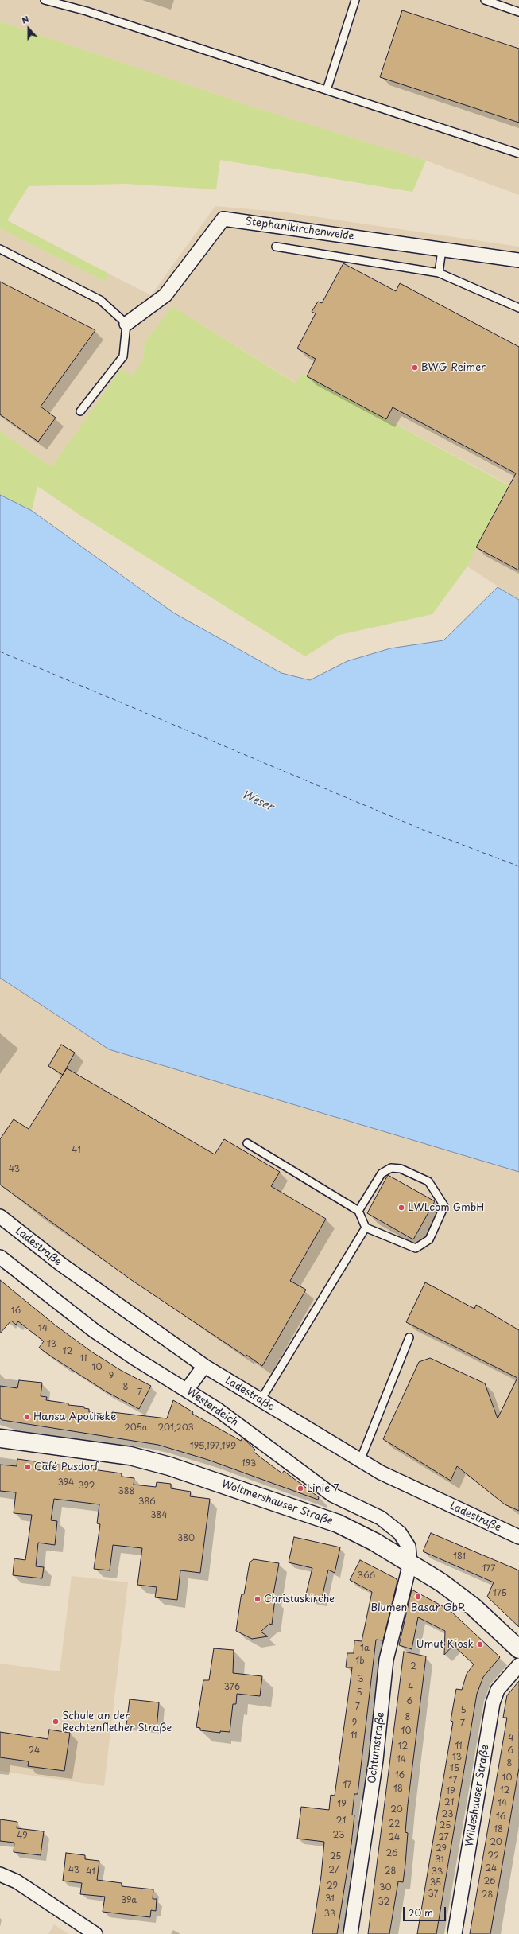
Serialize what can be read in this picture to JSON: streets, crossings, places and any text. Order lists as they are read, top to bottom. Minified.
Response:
{"streets":{"street":["Stephanikirchenweide","Ladestraße","Westerdeich","Woltmershauser Straße","Ochtumstraße","Wildeshauser Straße"]},"crossings":[["Westerdeich","Woltmershauser Straße"],["Westerdeich","Ochtumstraße"],["Woltmershauser Straße","Ochtumstraße"]],"water":["Weser"],"places":["BWG Reimer","LWLcom GmbH","Hansa Apotheke","Café Pusdorf","Linie 7","Blumen Basar GbR","Christuskirche","Umut Kiosk","Schule an der Rechtenflether Straße"],"house_numbers":["41","43","16","14","13","12","11","10","9","8","7","205a","201,203","195,197,199","193","394","392","388","386","384","380","181","177","366","175","1a","1b","2","3","376","4","5","6","7","5","8","9","7","10","11","4","12","11","24","6","13","14","8","15","16","10","17","17","18","12","19","21","14","19","20","23","16","21","22","25","18","23","49","24","27","20","29","26","22","25","31","24","43","27","28","41","33","26","35","29","30","37","28","31","39a","32","33"],"scale_bar":"20 m","north":"top"}
